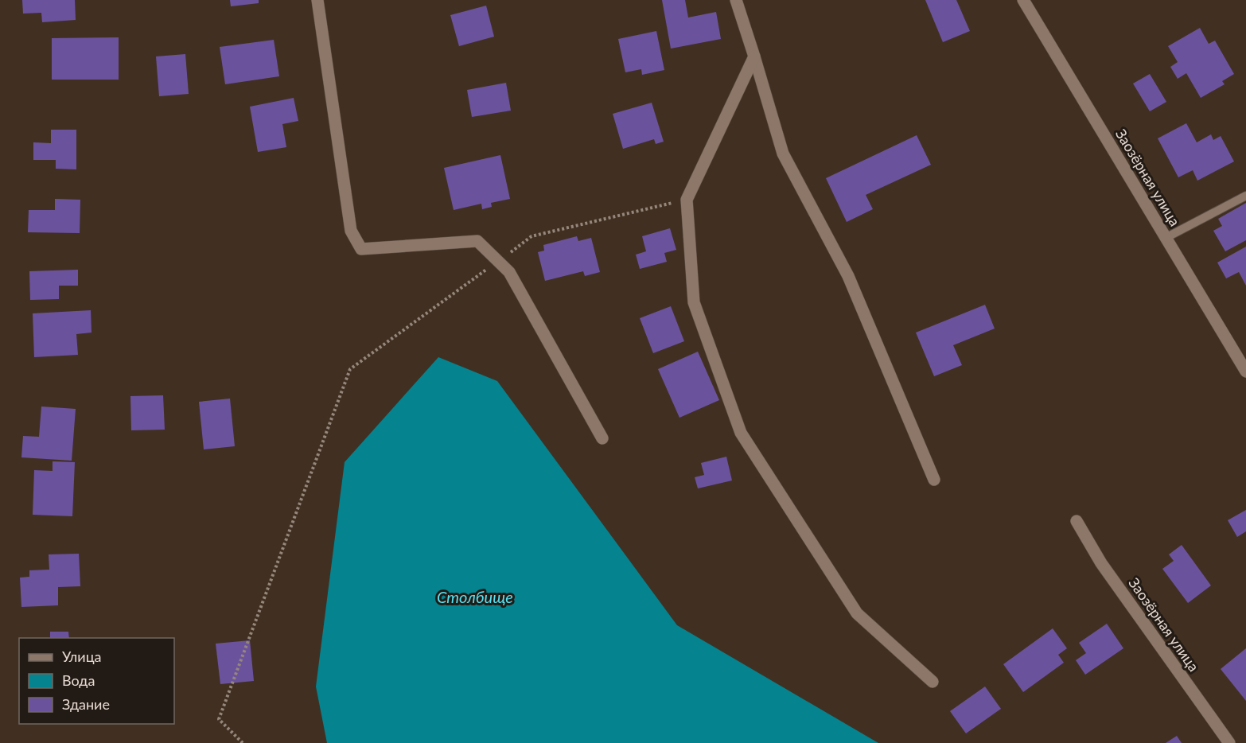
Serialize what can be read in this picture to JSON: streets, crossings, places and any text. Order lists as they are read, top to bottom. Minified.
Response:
{"streets":{"street":["Заозёрная улица"]},"water":["Столбище"],"legend":["Улица","Вода","Здание"]}
